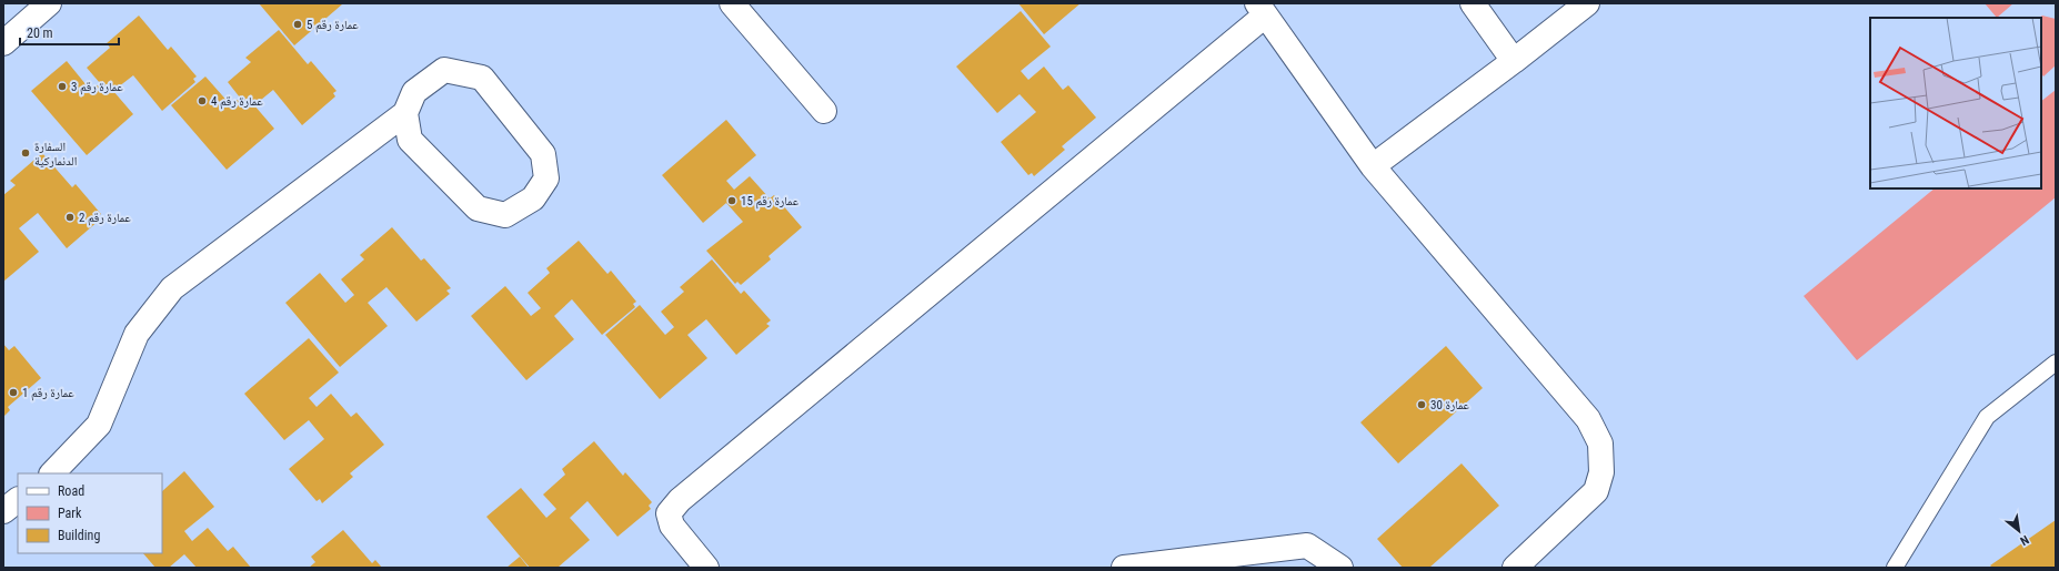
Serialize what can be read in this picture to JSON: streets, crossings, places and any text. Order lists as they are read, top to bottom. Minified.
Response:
{"places":["عمارة رقم 5","عمارة رقم 3","عمارة رقم 4","السفارة الدنماركية","عمارة رقم 15","عمارة رقم 2","عمارة رقم 1","عمارة 30"],"legend":["Road","Park","Building"],"scale_bar":"20 m","north":"bottom right"}
